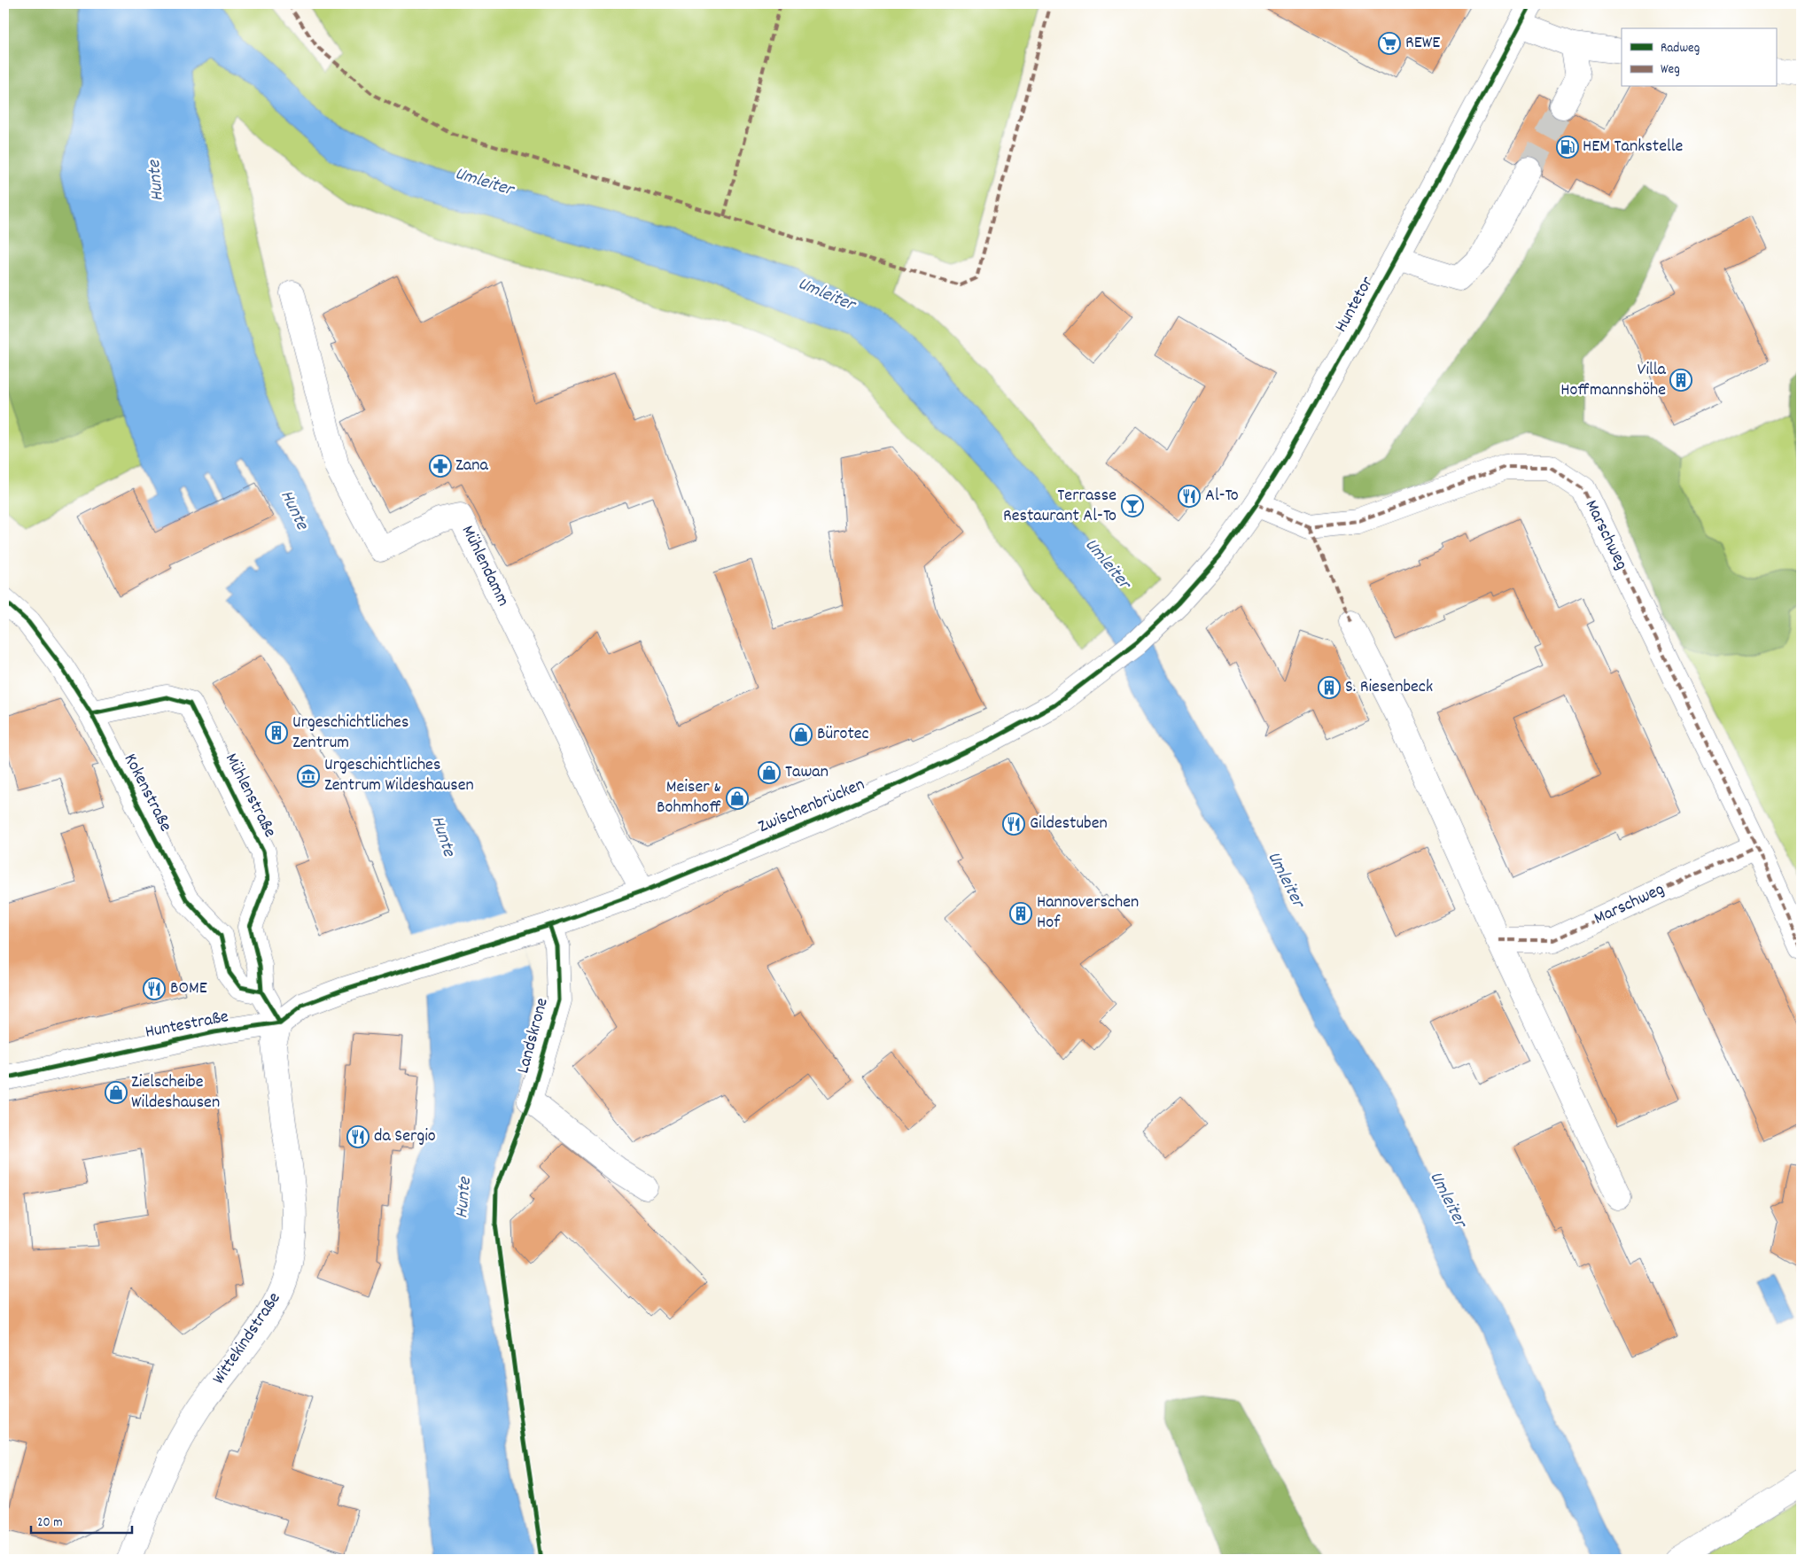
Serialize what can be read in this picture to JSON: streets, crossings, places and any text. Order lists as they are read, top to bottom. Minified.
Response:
{"streets":{"street":["Huntetor","Marschweg","Mühlendamm","Kokenstraße","Mühlenstraße","Zwischenbrücken","Huntestraße","Landskrone","Wittekindstraße"]},"crossings":[["Huntetor","Marschweg"],["Huntetor","Zwischenbrücken"],["Mühlendamm","Zwischenbrücken"],["Kokenstraße","Mühlenstraße"],["Mühlenstraße","Huntestraße"],["Mühlenstraße","Wittekindstraße"],["Zwischenbrücken","Huntestraße"],["Zwischenbrücken","Landskrone"],["Huntestraße","Wittekindstraße"]],"water":["Hunte","Umleiter"],"places":{"supermarket":["REWE"],"fuel station":["HEM Tankstelle"],"building":["Villa Hoffmannshöhe","S. Riesenbeck","Urgeschichtliches Zentrum","Hannoverschen Hof"],"pharmacy":["Zana"],"restaurant":["Al-To","Gildestuben","BOME","da Sergio"],"bar":["Terrasse Restaurant Al-To"],"shop":["Bürotec","Tawan","Meiser & Bohmhoff","Zielscheibe Wildeshausen"],"museum":["Urgeschichtliches Zentrum Wildeshausen"]},"legend":["Radweg","Weg"],"scale_bar":"20 m"}
